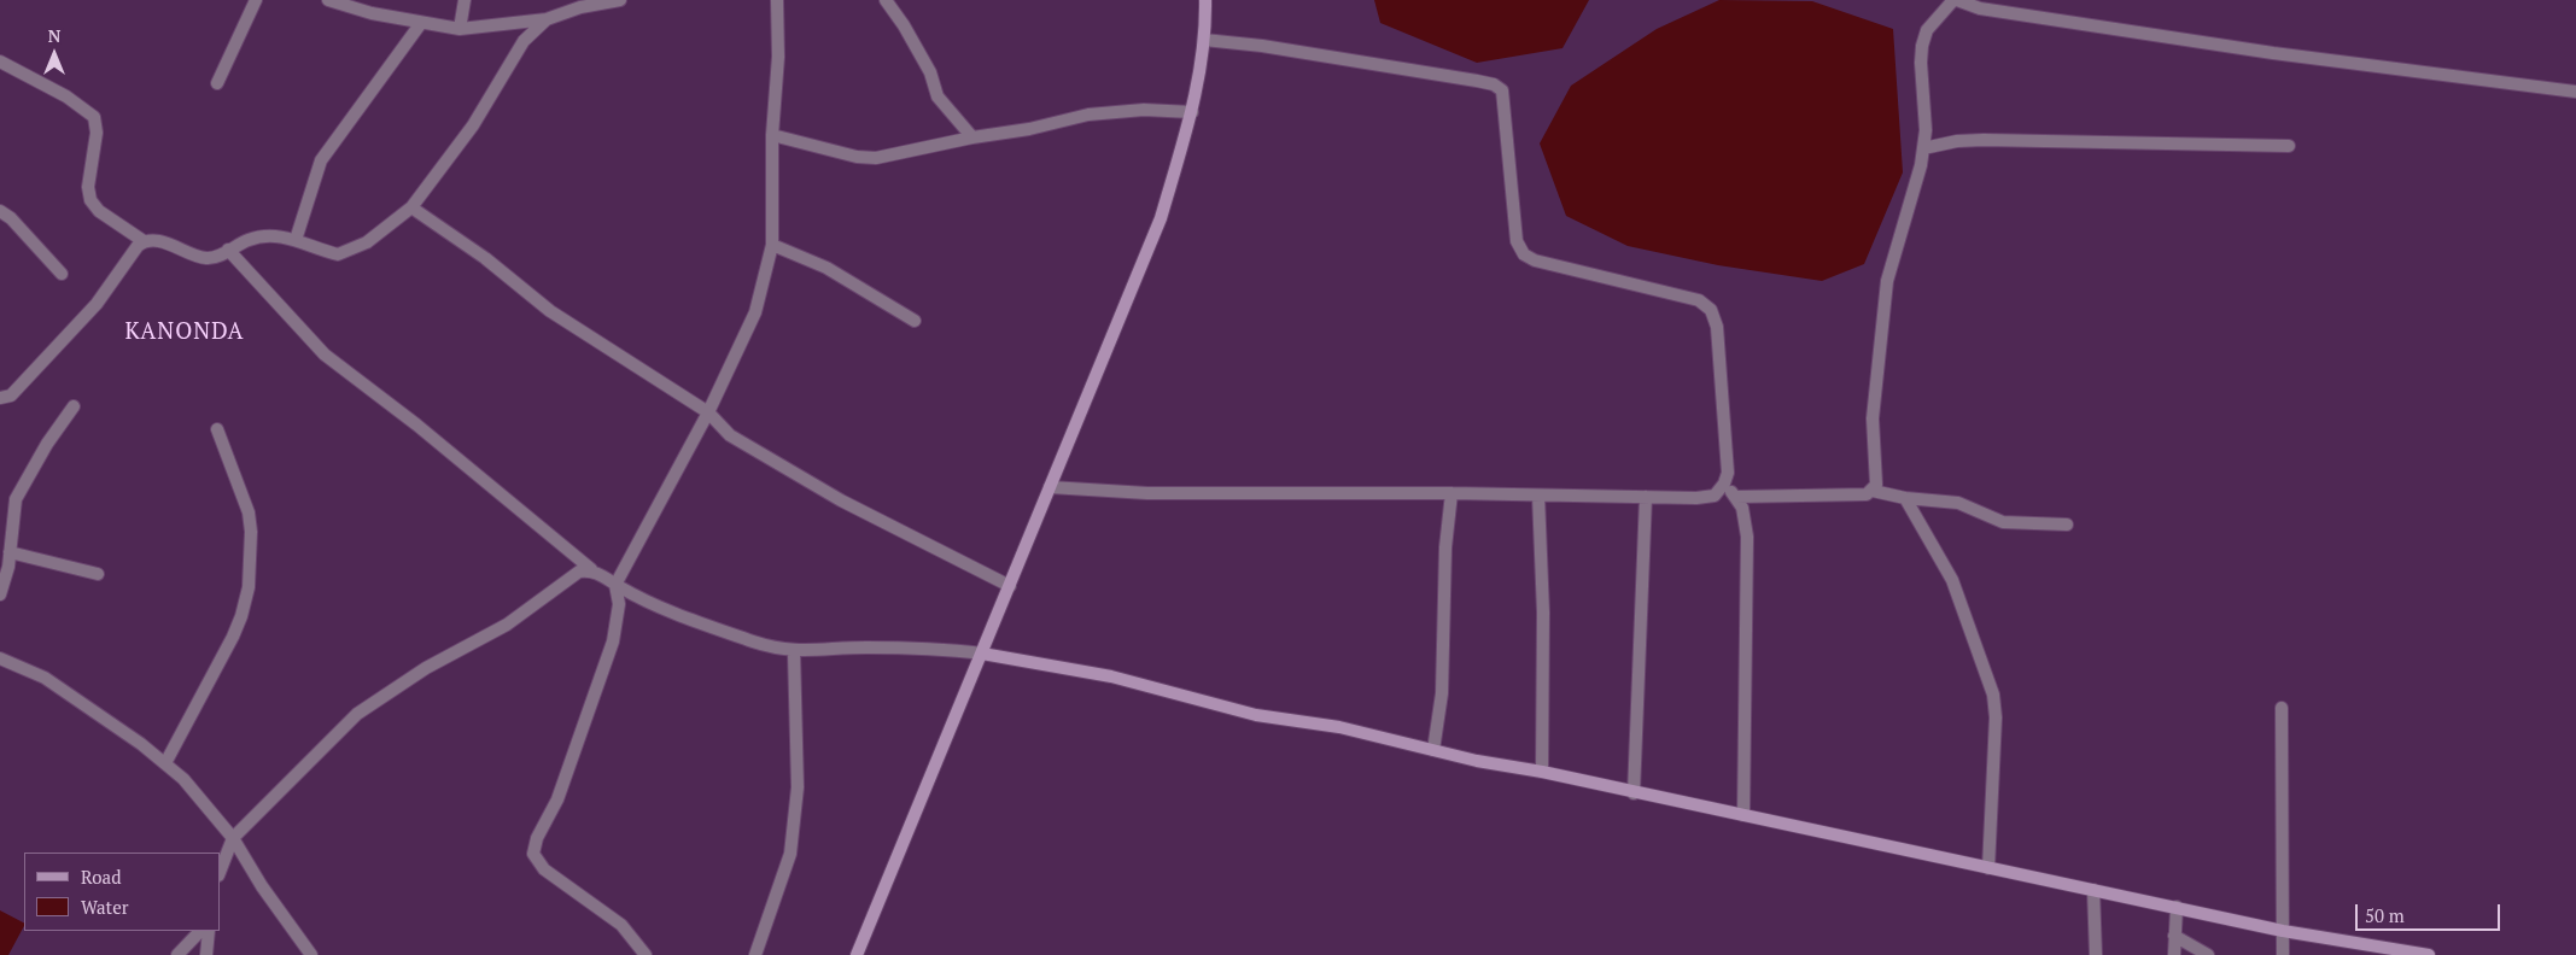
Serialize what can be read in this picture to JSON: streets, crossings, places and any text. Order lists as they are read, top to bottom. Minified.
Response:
{"districts":["KANONDA"],"legend":["Road","Water"],"scale_bar":"50 m","north":"top"}
